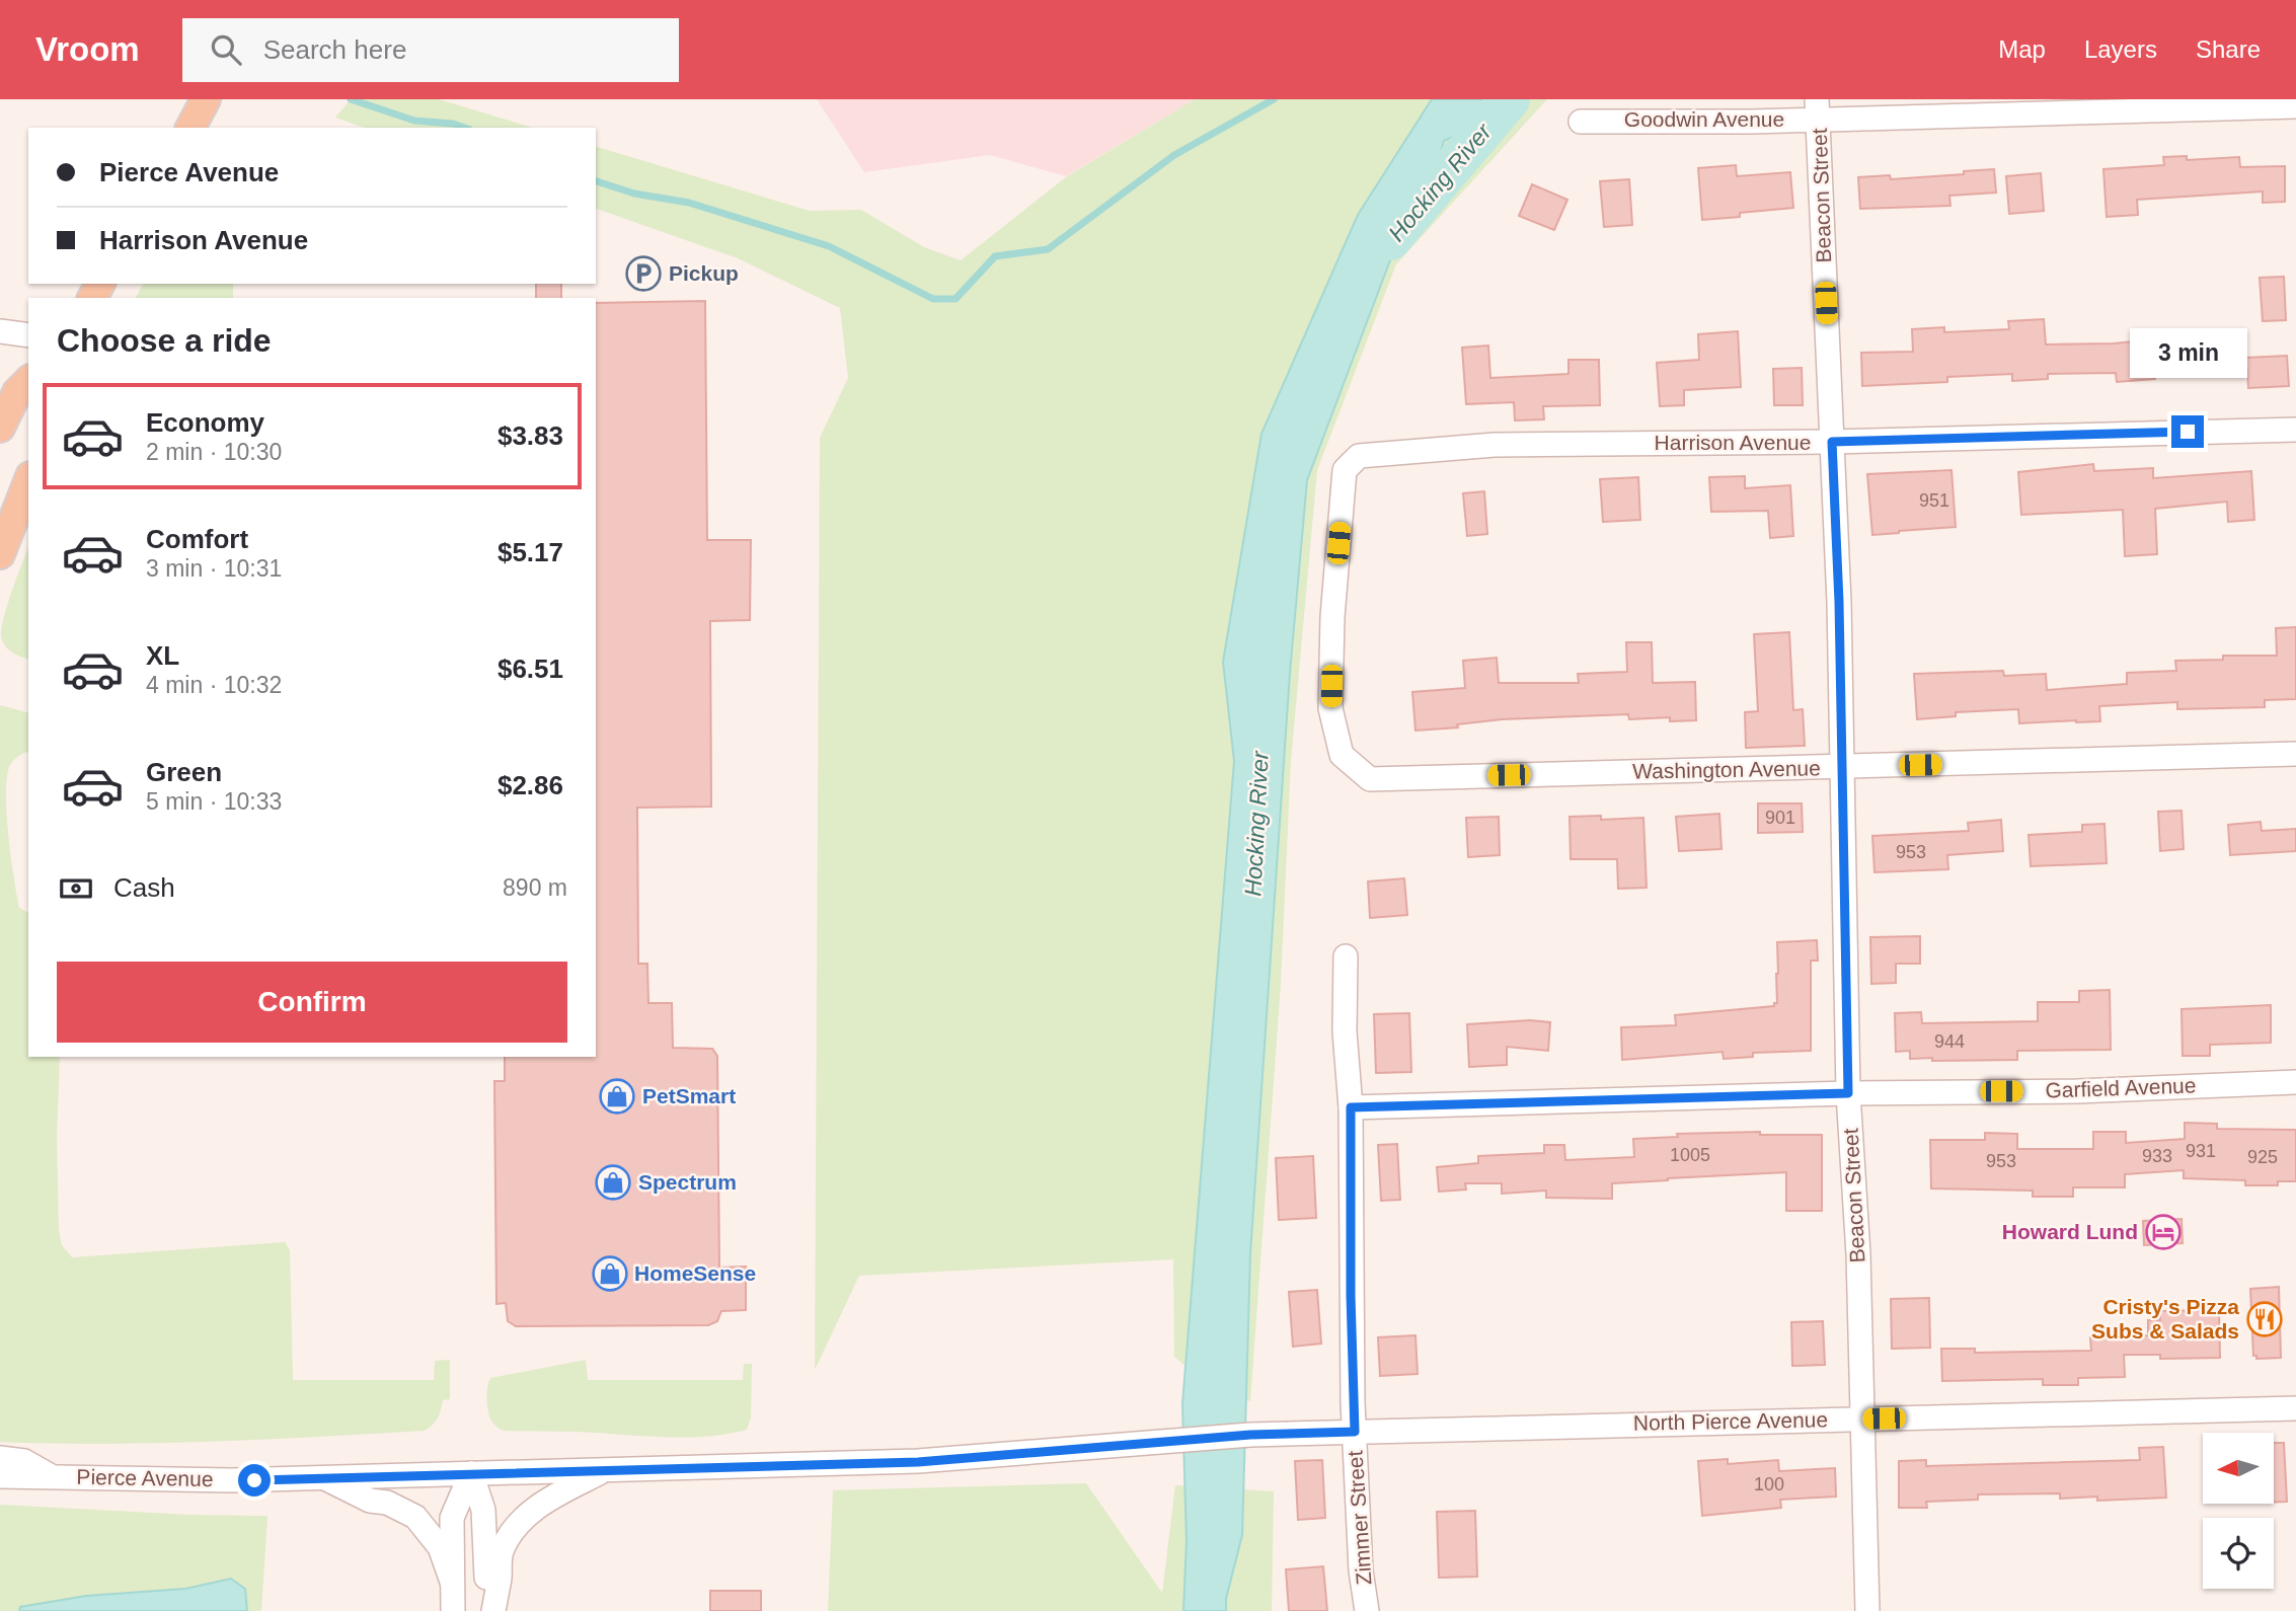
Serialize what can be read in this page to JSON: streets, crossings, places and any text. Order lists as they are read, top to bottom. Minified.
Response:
{"streets":{"street":["Goodwin Avenue","Beacon Street","Harrison Avenue","Washington Avenue","Garfield Avenue","North Pierce Avenue","Pierce Avenue","Zimmer Street"]},"crossings":[["Goodwin Avenue","Beacon Street"],["Beacon Street","Harrison Avenue"],["Beacon Street","Washington Avenue"],["Beacon Street","Garfield Avenue"],["Beacon Street","North Pierce Avenue"],["Harrison Avenue","Washington Avenue"],["Garfield Avenue","Zimmer Street"],["North Pierce Avenue","Pierce Avenue"],["North Pierce Avenue","Zimmer Street"]],"water":["Hocking River"],"places":{"parking":["Pickup"],"shop":["PetSmart","Spectrum","HomeSense"],"hotel":["Howard Lund"],"restaurant":["Cristy's Pizza Subs & Salads"]},"house_numbers":["951","901","953","944","931","1005","933","925","953","100"],"north":"left","page":{"header":"Vroom","search":"Search here","nav":["Map","Layers","Share"],"banner":["Pierce Avenue","Harrison Avenue"],"heading":"Choose a ride","bubble":"3 min","list":[{"name":"Economy","note":"2 min · 10:30","value":"$3.83"},{"name":"Comfort","note":"3 min · 10:31","value":"$5.17"},{"name":"XL","note":"4 min · 10:32","value":"$6.51"},{"name":"Green","note":"5 min · 10:33","value":"$2.86"}],"pay":["Cash","890 m"],"buttons":"Confirm"}}
